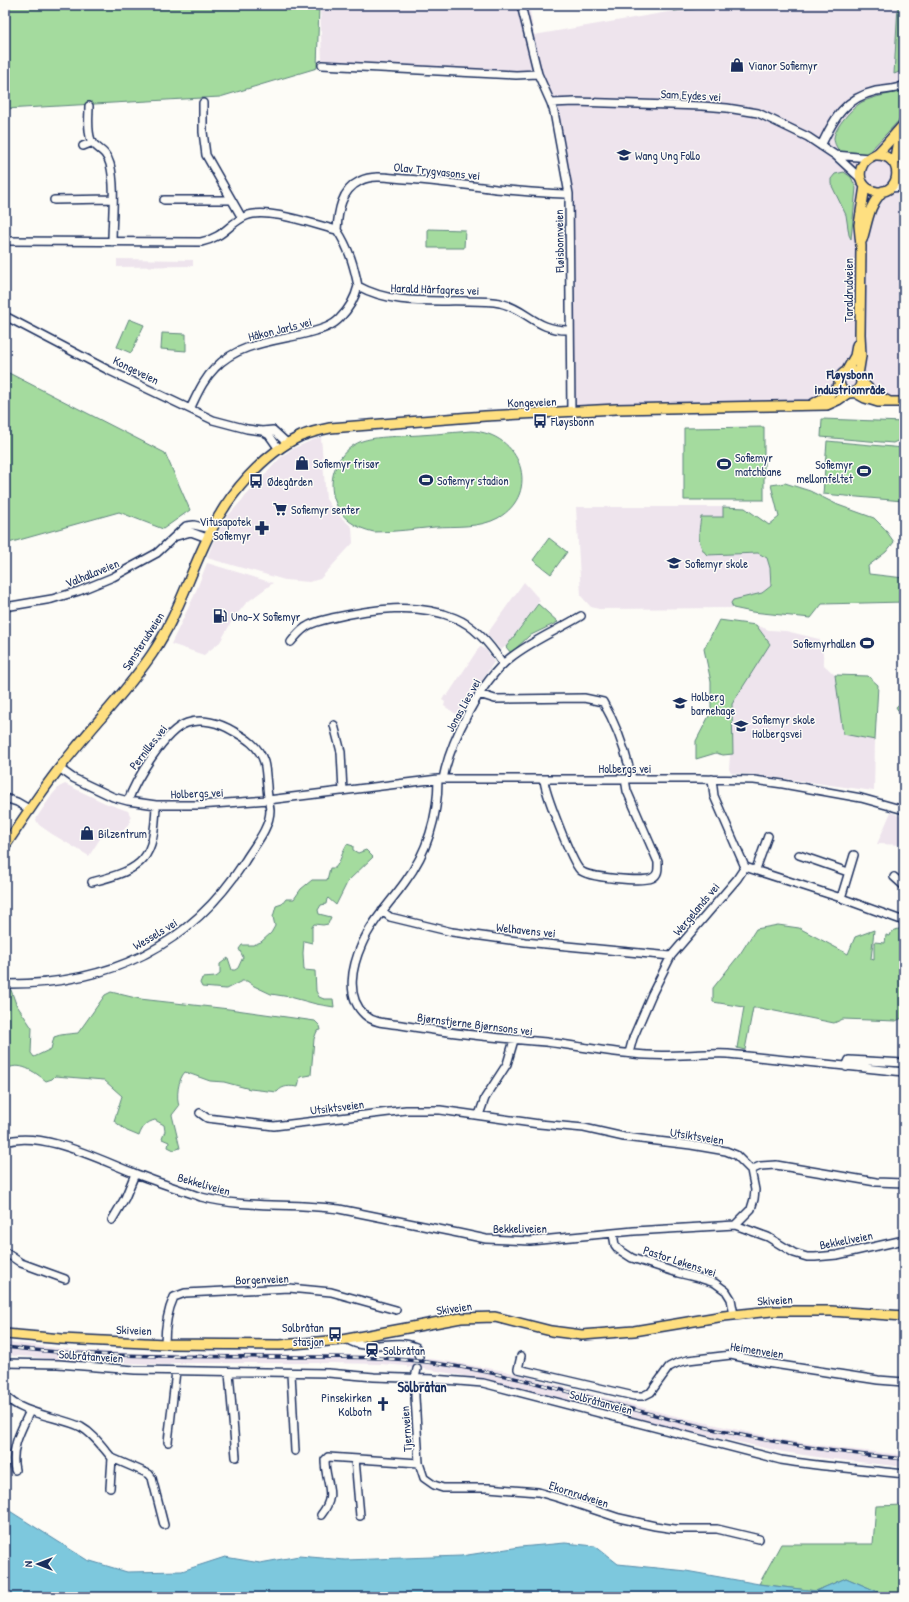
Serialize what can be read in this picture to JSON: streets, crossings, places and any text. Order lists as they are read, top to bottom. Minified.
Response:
{"streets":{"main road":["Taraldrudveien","Kongeveien","Sønsterudveien","Skiveien"],"street":["Sam Eydes vei","Olav Trygvasons vei","Fløisbonnveien","Harald Hårfagres vei","Håkon Jarls vei","Valhallaveien","Jonas Lies vei","Pernilles vei","Holbergs vei","Wergelands vei","Welhavens vei","Wessels vei","Bjørnstjerne Bjørnsons vei","Utsiktsveien","Bekkeliveien","Pastor Løkens vei","Borgenveien","Heimenveien","Solbråtanveien","Tjernveien","Ekornrudveien"]},"crossings":[["Sam Eydes vei","Fløisbonnveien"],["Sam Eydes vei","Taraldrudveien"],["Olav Trygvasons vei","Fløisbonnveien"],["Fløisbonnveien","Harald Hårfagres vei"],["Fløisbonnveien","Kongeveien"],["Harald Hårfagres vei","Håkon Jarls vei"],["Taraldrudveien","Kongeveien"],["Håkon Jarls vei","Kongeveien"],["Kongeveien","Sønsterudveien"],["Valhallaveien","Sønsterudveien"],["Sønsterudveien","Holbergs vei"],["Jonas Lies vei","Holbergs vei"],["Jonas Lies vei","Bjørnstjerne Bjørnsons vei"],["Pernilles vei","Holbergs vei"],["Pernilles vei","Wessels vei"],["Holbergs vei","Wessels vei"],["Holbergs vei","Bjørnstjerne Bjørnsons vei"],["Wergelands vei","Welhavens vei"],["Wergelands vei","Bjørnstjerne Bjørnsons vei"],["Welhavens vei","Bjørnstjerne Bjørnsons vei"],["Bekkeliveien","Pastor Løkens vei"],["Pastor Løkens vei","Skiveien"],["Borgenveien","Skiveien"],["Solbråtanveien","Tjernveien"],["Tjernveien","Ekornrudveien"]],"districts":["Fløysbonn industriområde","Solbråtan"],"places":{"shop":["Vianor Sofiemyr","Sofiemyr frisør","Bilzentrum"],"school or university":["Wang Ung Follo","Sofiemyr skole","Holberg barnehage","Sofiemyr skole Holbergsvei"],"bus stop":["Fløysbonn","Ødegården","Solbråtan stasjon"],"sports":["Sofiemyr matchbane","Sofiemyr mellomfeltet","Sofiemyr stadion","Sofiemyrhallen"],"supermarket":["Sofiemyr senter"],"pharmacy":["Vitusapotek Sofiemyr"],"fuel station":["Uno-X Sofiemyr"],"station":["Solbråtan"],"church":["Pinsekirken Kolbotn"]},"north":"left"}
